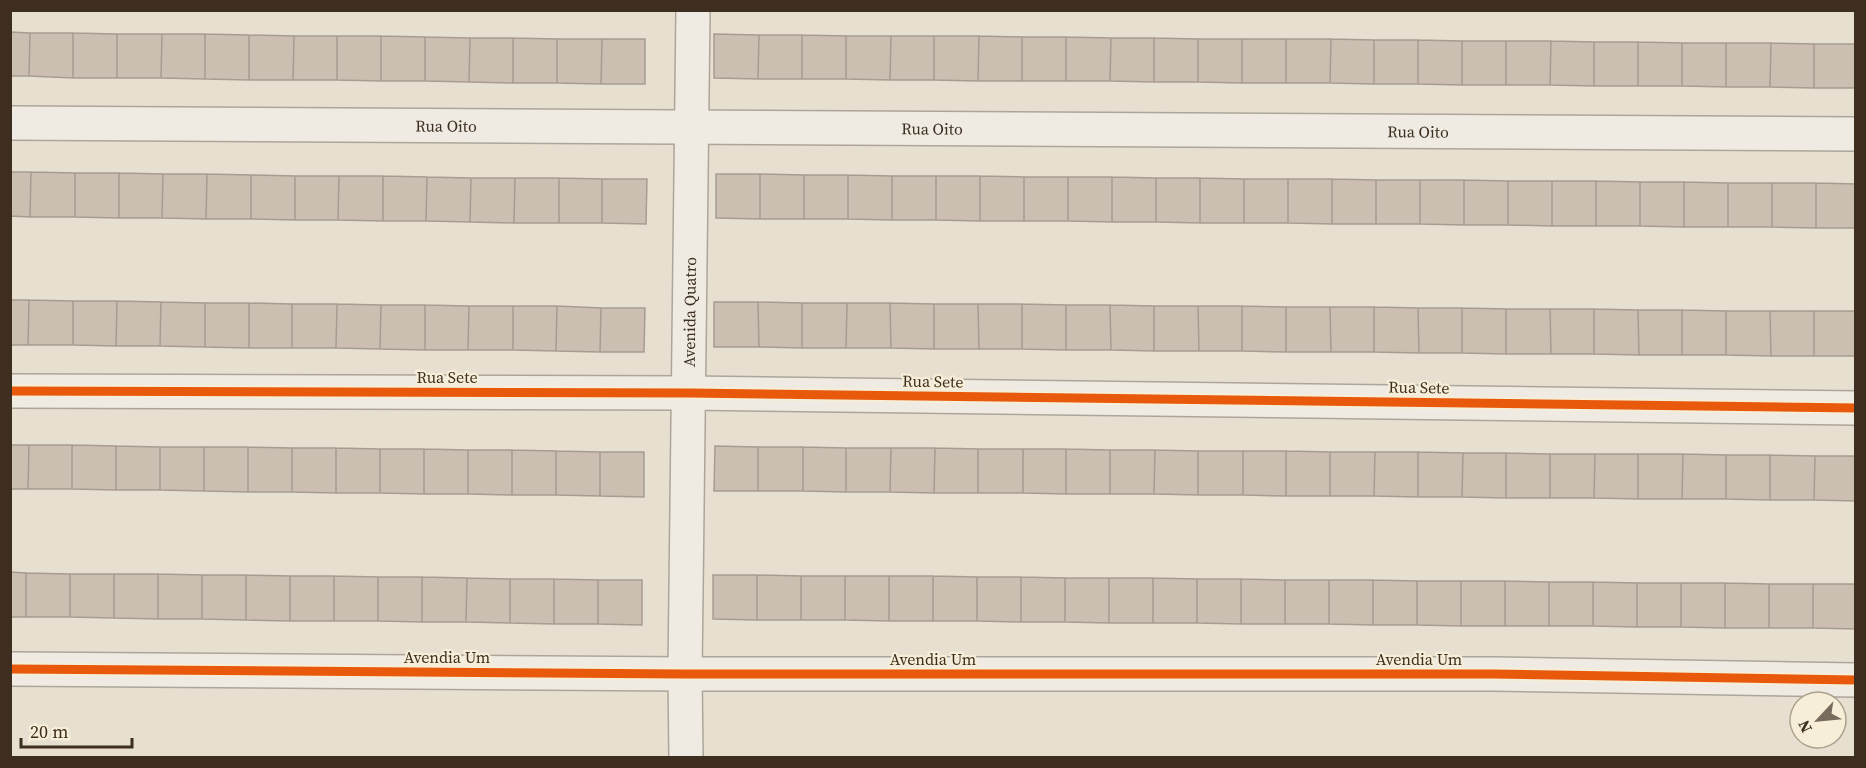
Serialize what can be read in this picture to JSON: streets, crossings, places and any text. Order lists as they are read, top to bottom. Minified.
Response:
{"streets":{"street":["Rua Oito","Avenida Quatro","Rua Sete","Avendia Um"]},"crossings":[["Rua Oito","Avenida Quatro"],["Avenida Quatro","Rua Sete"],["Avenida Quatro","Avendia Um"]],"scale_bar":"20 m","north":"bottom left"}
